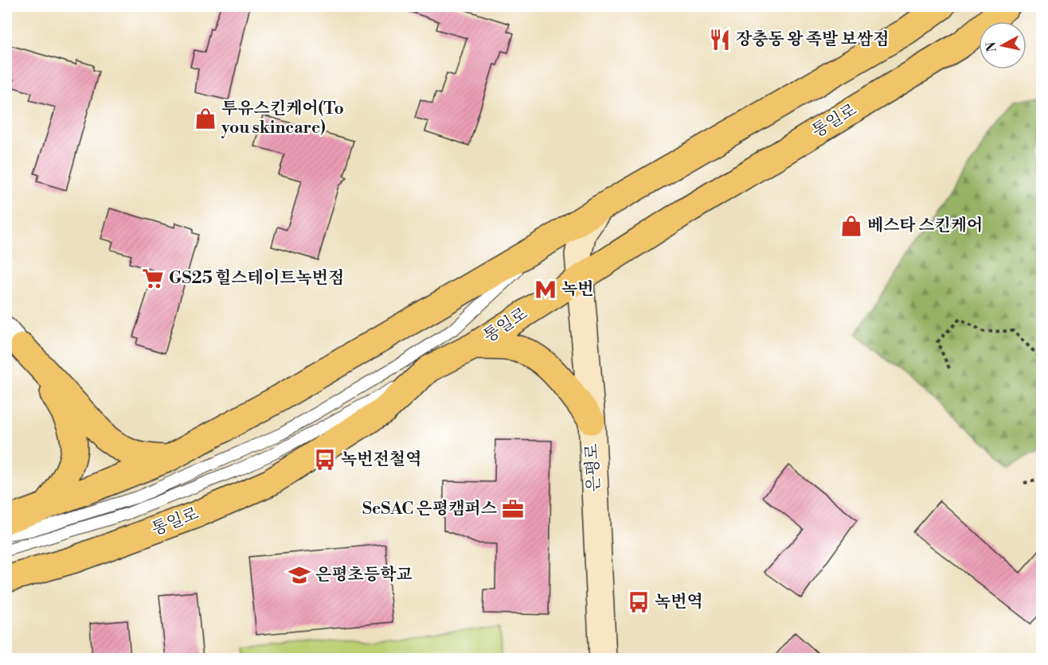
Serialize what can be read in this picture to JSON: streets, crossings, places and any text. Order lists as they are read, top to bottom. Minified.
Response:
{"streets":{"main road":["통일로","은평로"]},"crossings":[["통일로","은평로"]],"places":{"restaurant":["장충동 왕 족발 보쌈점"],"shop":["투유스킨케어(To you skincare)","베스타 스킨케어"],"supermarket":["GS25 힐스테이트녹번점"],"metro station":["녹번"],"bus stop":["녹번전철역","녹번역"],"office":["SeSAC 은평캠퍼스"],"school or university":["은평초등학교"]},"north":"left"}
